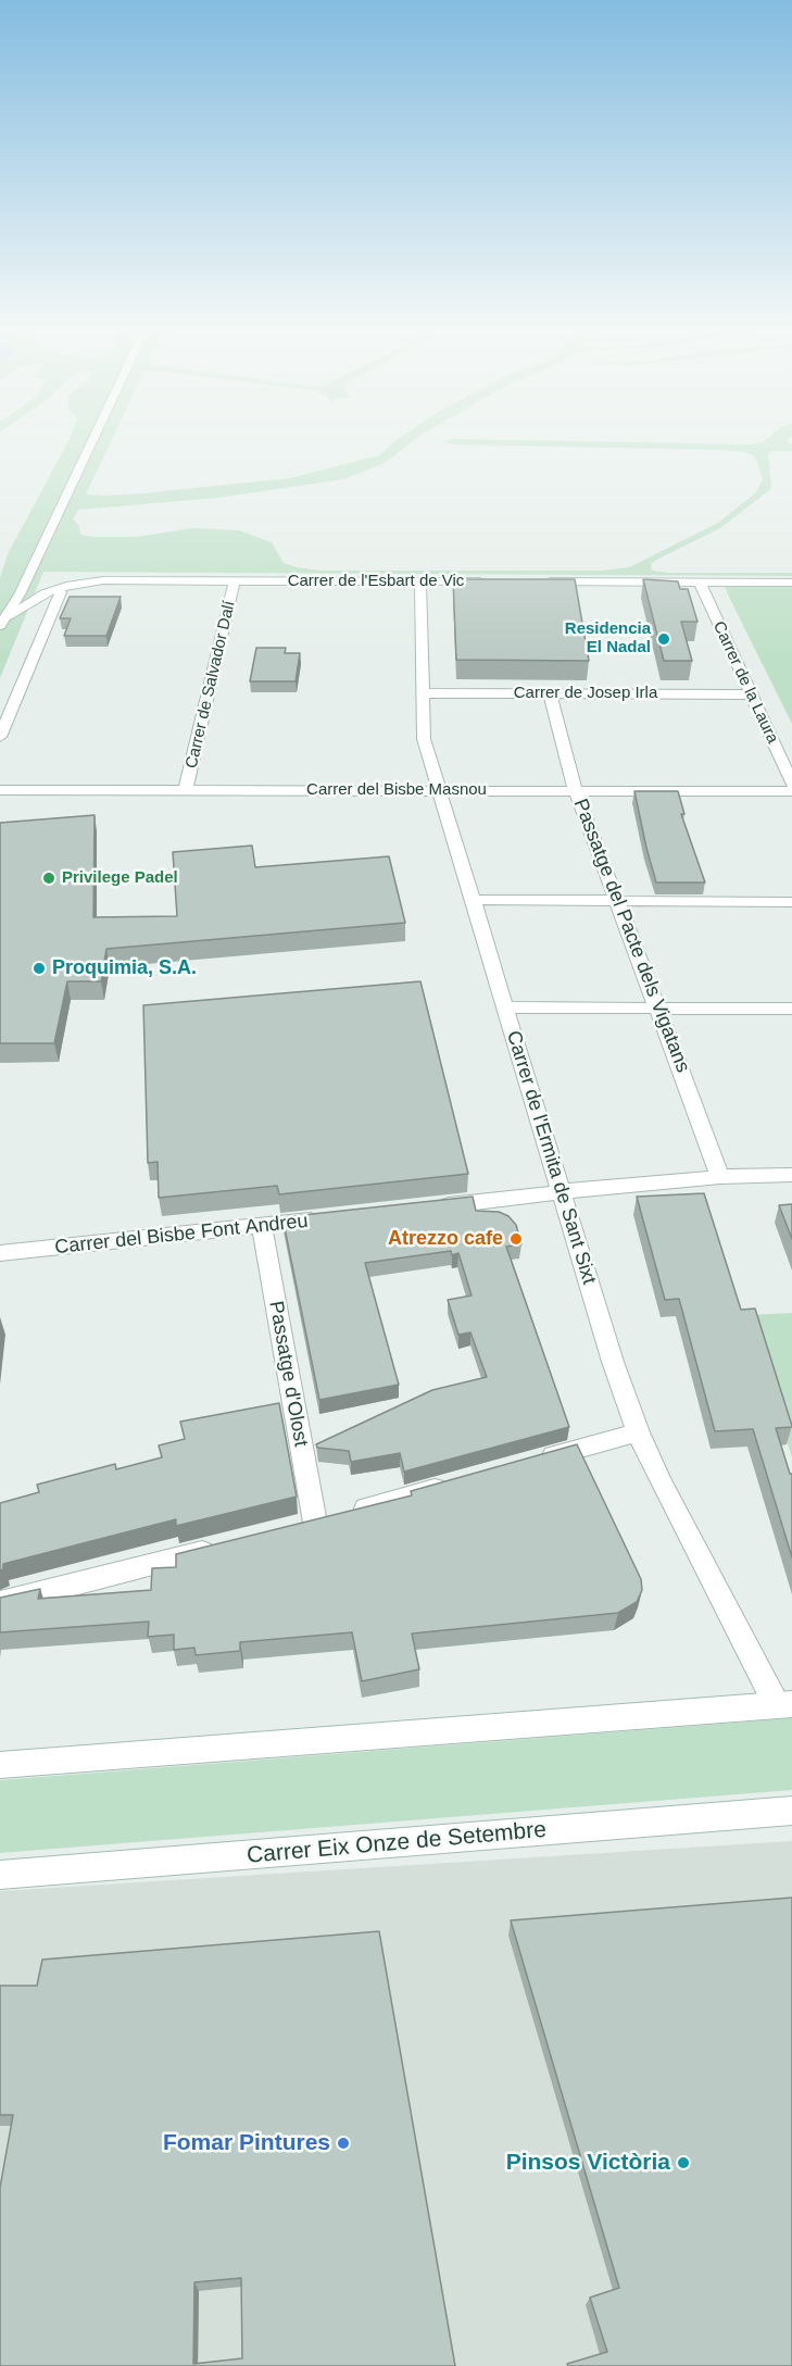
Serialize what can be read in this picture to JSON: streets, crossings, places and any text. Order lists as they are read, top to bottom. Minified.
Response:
{"streets":{"street":["Carrer de l'Esbart de Vic","Carrer de la Laura","Carrer de Salvador Dalí","Carrer de Josep Irla","Carrer del Bisbe Masnou","Passatge del Pacte dels Vigatans","Carrer de l'Ermita de Sant Sixt","Carrer del Bisbe Font Andreu","Passatge d'Olost","Carrer Eix Onze de Setembre"]},"crossings":[["Carrer de l'Esbart de Vic","Carrer de Salvador Dalí"],["Carrer de l'Esbart de Vic","Carrer de l'Ermita de Sant Sixt"],["Carrer de la Laura","Carrer de Josep Irla"],["Carrer de Salvador Dalí","Carrer del Bisbe Masnou"],["Carrer de Josep Irla","Passatge del Pacte dels Vigatans"],["Carrer de Josep Irla","Carrer de l'Ermita de Sant Sixt"],["Carrer del Bisbe Masnou","Passatge del Pacte dels Vigatans"],["Carrer del Bisbe Masnou","Carrer de l'Ermita de Sant Sixt"],["Carrer del Bisbe Font Andreu","Passatge d'Olost"]],"places":["Residencia El Nadal","Privilege Padel","Proquimia, S.A.","Atrezzo cafe","Fomar Pintures","Pinsos Victòria"]}
